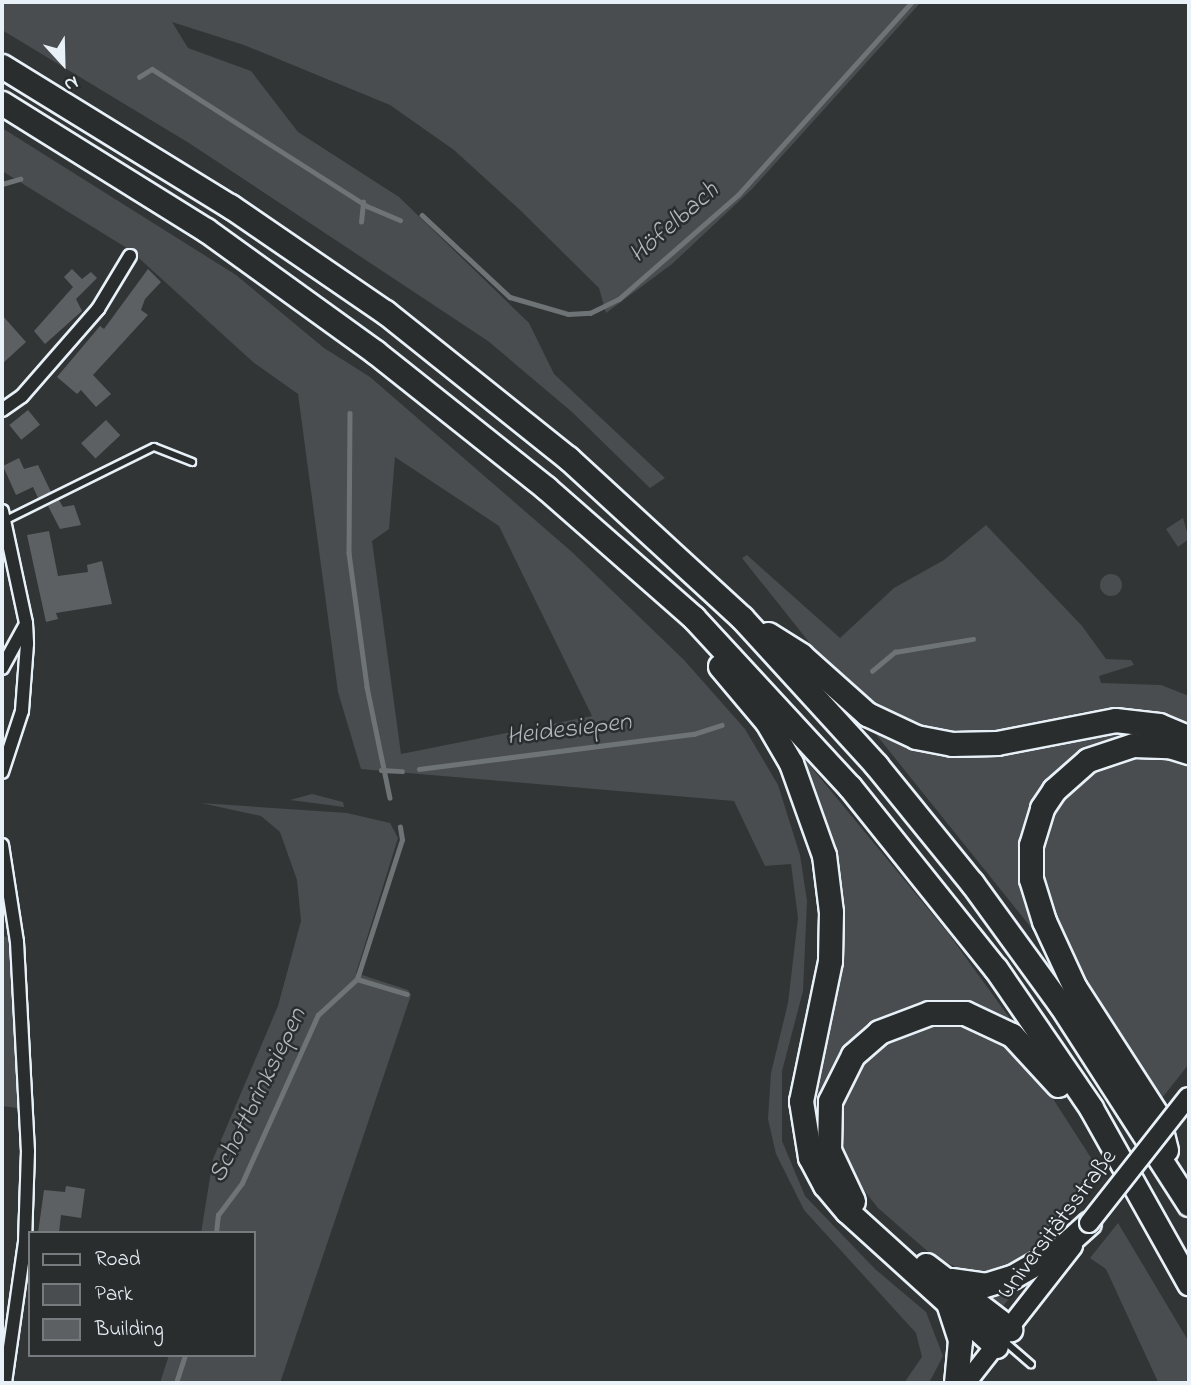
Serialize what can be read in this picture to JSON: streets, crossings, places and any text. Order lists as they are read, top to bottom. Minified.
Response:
{"streets":{"main road":["Universitätsstraße"]},"water":["Höfelbach","Heidesiepen","Schottbrinksiepen"],"legend":["Road","Park","Building"],"north":"bottom"}
